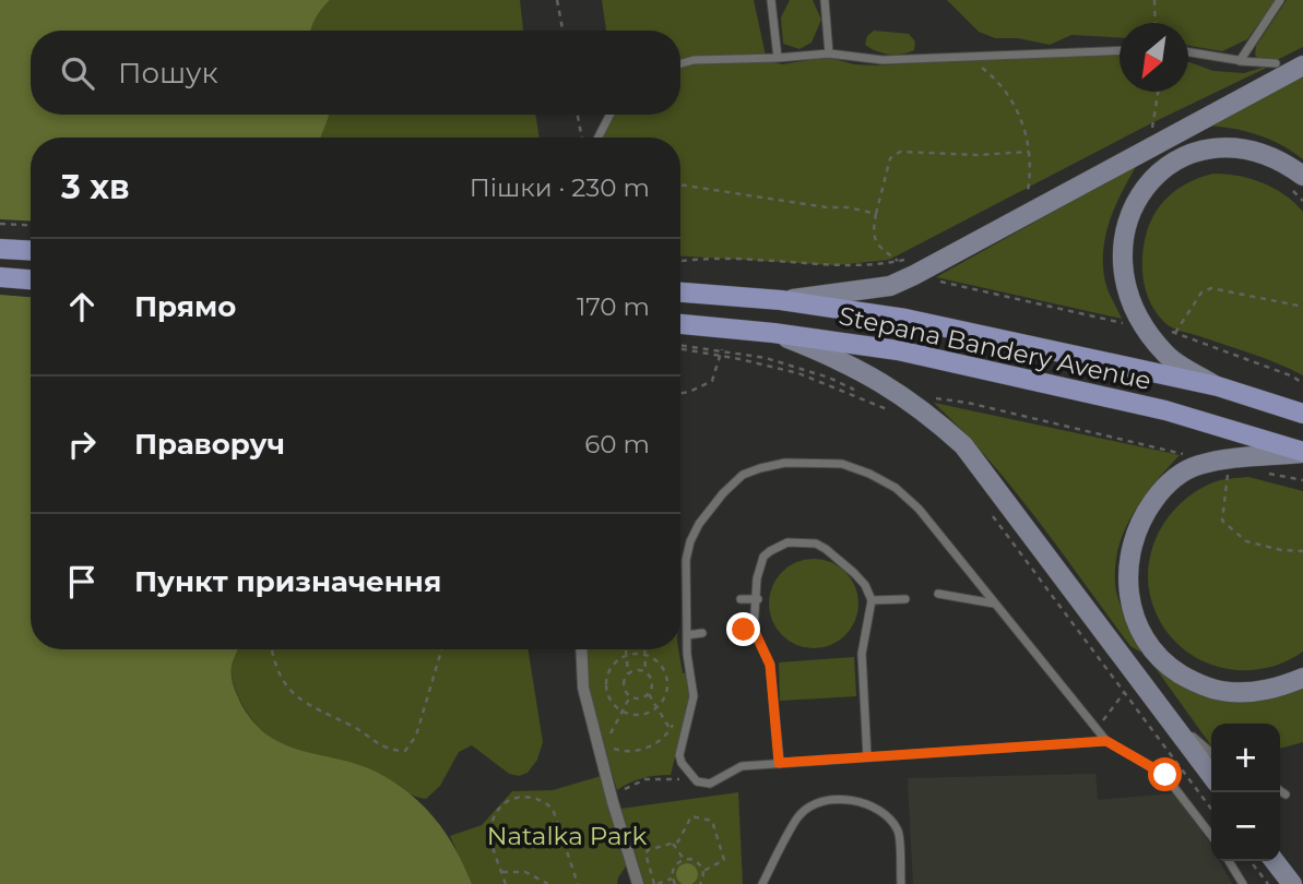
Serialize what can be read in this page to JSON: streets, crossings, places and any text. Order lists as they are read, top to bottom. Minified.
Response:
{"streets":{"main road":["Stepana Bandery Avenue"]},"parks":["Natalka Park"],"north":"bottom left","page":{"search":"Пошук","heading":["3 хв","Пішки · 230 m"],"list":[["Прямо","170 m"],["Праворуч","60 m"],"Пункт призначення"],"map_buttons":["+","−"]}}
